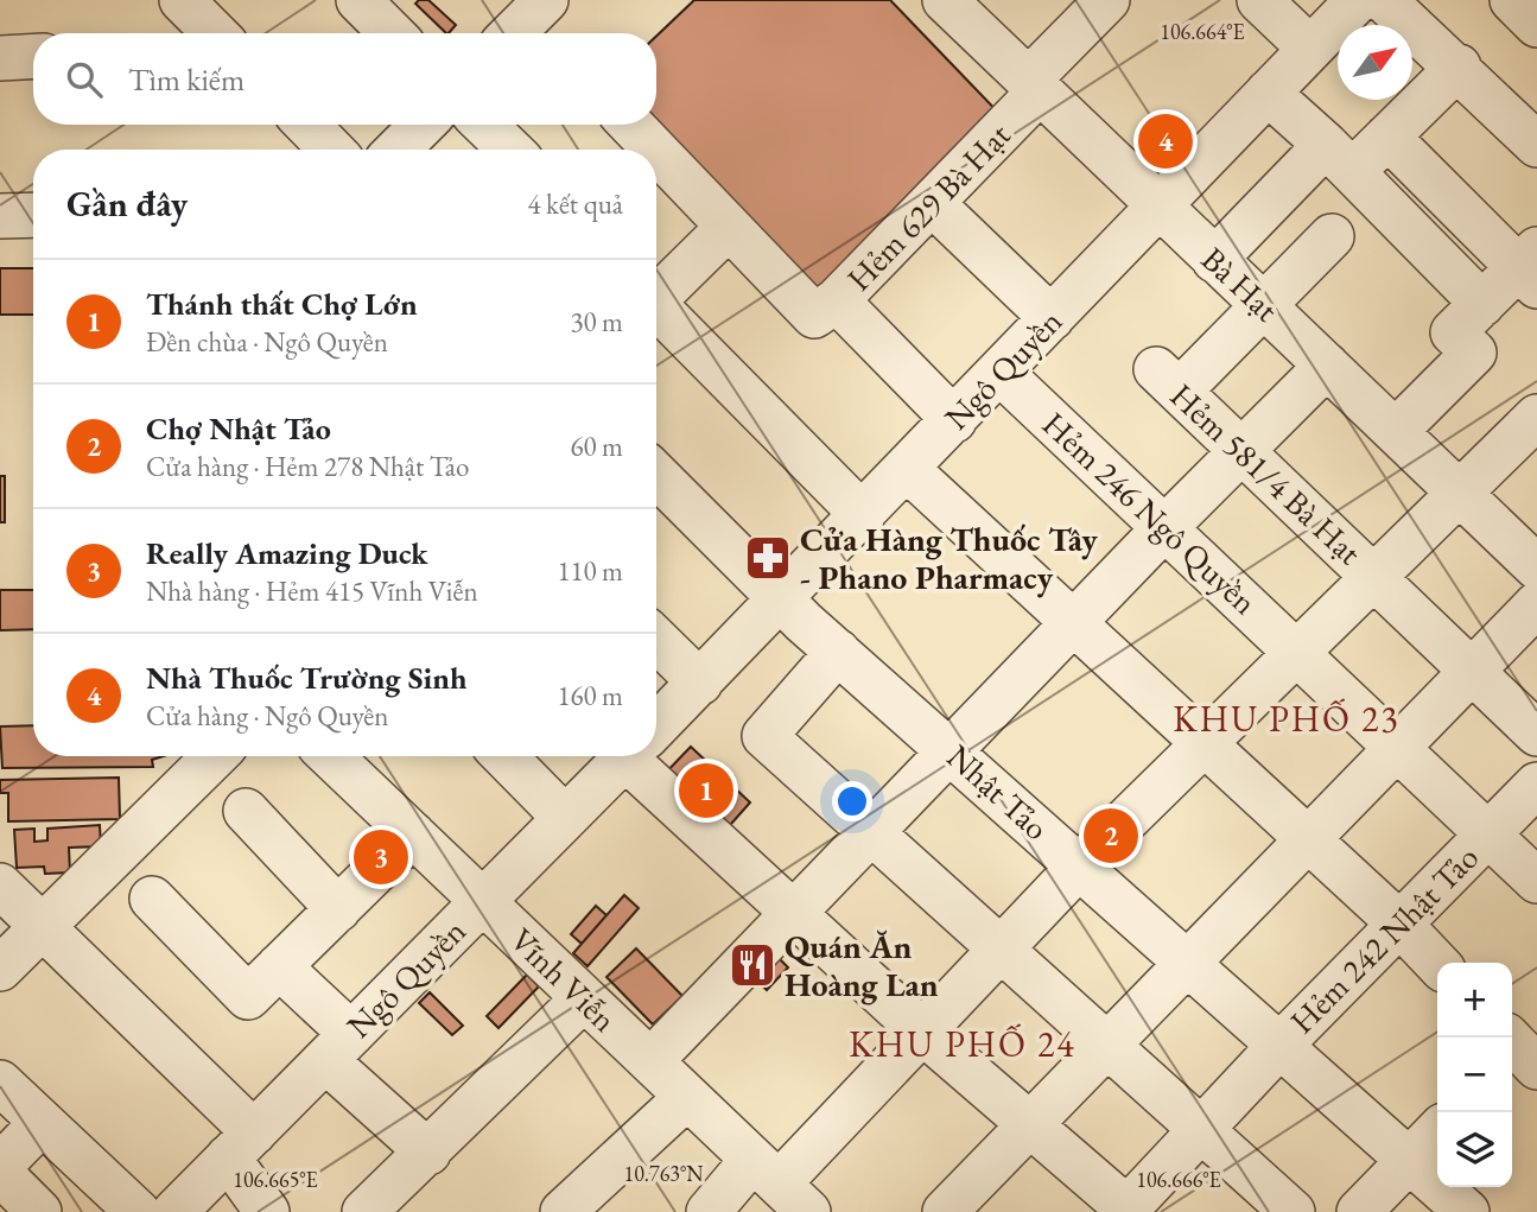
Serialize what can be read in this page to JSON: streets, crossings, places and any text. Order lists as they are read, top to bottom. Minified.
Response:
{"streets":{"street":["Hẻm 629 Bà Hạt","Bà Hạt","Ngô Quyền","Hẻm 581/4 Bà Hạt","Hẻm 246 Ngô Quyền","Nhật Tảo","Hẻm 242 Nhật Tảo","Vĩnh Viễn"]},"crossings":[["Hẻm 629 Bà Hạt","Bà Hạt"],["Bà Hạt","Ngô Quyền"],["Bà Hạt","Hẻm 581/4 Bà Hạt"],["Ngô Quyền","Hẻm 246 Ngô Quyền"],["Ngô Quyền","Nhật Tảo"],["Ngô Quyền","Vĩnh Viễn"],["Hẻm 246 Ngô Quyền","Hẻm 242 Nhật Tảo"],["Nhật Tảo","Hẻm 242 Nhật Tảo"]],"districts":["KHU PHỐ 23","KHU PHỐ 24"],"places":{"pharmacy":["Cửa Hàng Thuốc Tây - Phano Pharmacy"],"restaurant":["Quán Ăn Hoàng Lan"]},"north":"top right","page":{"search":"Tìm kiếm","pins":["4","1","2","3"],"heading":["Gần đây","4 kết quả"],"list":[{"mark":"1","name":"Thánh thất Chợ Lớn","note":"Đền chùa · Ngô Quyền","value":"30 m"},{"mark":"2","name":"Chợ Nhật Tảo","note":"Cửa hàng · Hẻm 278 Nhật Tảo","value":"60 m"},{"mark":"3","name":"Really Amazing Duck","note":"Nhà hàng · Hẻm 415 Vĩnh Viễn","value":"110 m"},{"mark":"4","name":"Nhà Thuốc Trường Sinh","note":"Cửa hàng · Ngô Quyền","value":"160 m"}],"map_buttons":["+","−"]},"coordinates":["106.664°E","10.763°N","106.665°E","106.666°E"]}
